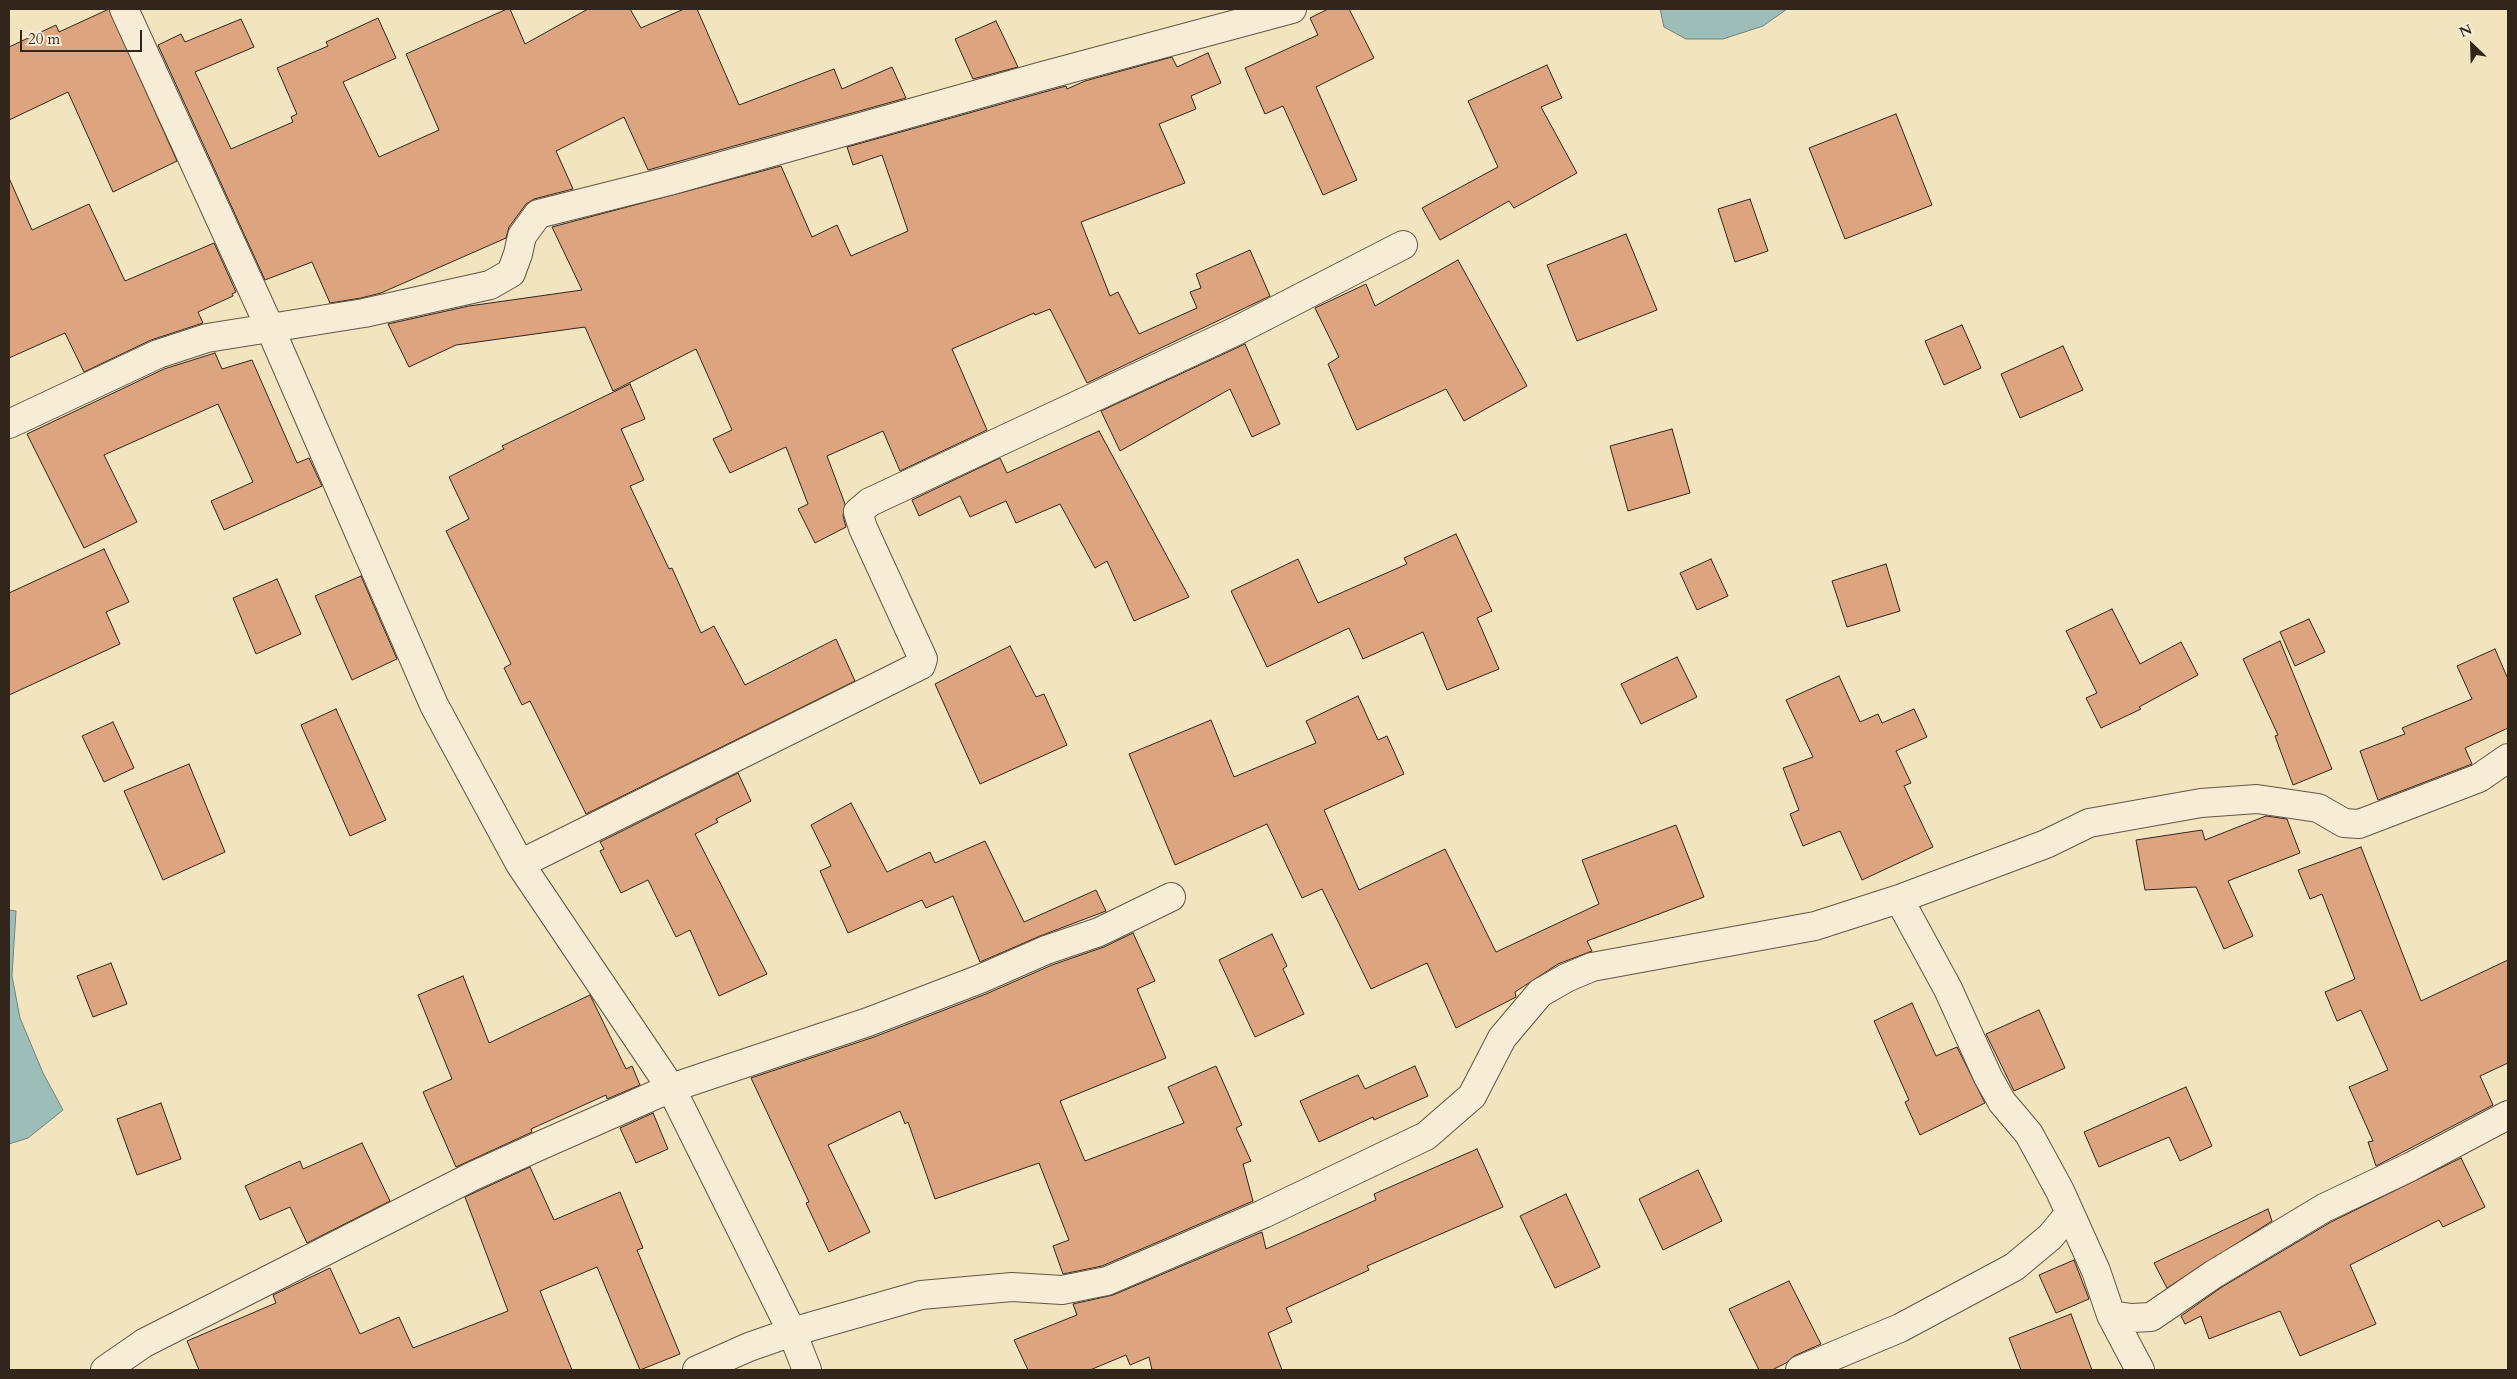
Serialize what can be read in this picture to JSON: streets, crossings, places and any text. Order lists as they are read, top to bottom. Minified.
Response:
{"scale_bar":"20 m","north":"top left"}
